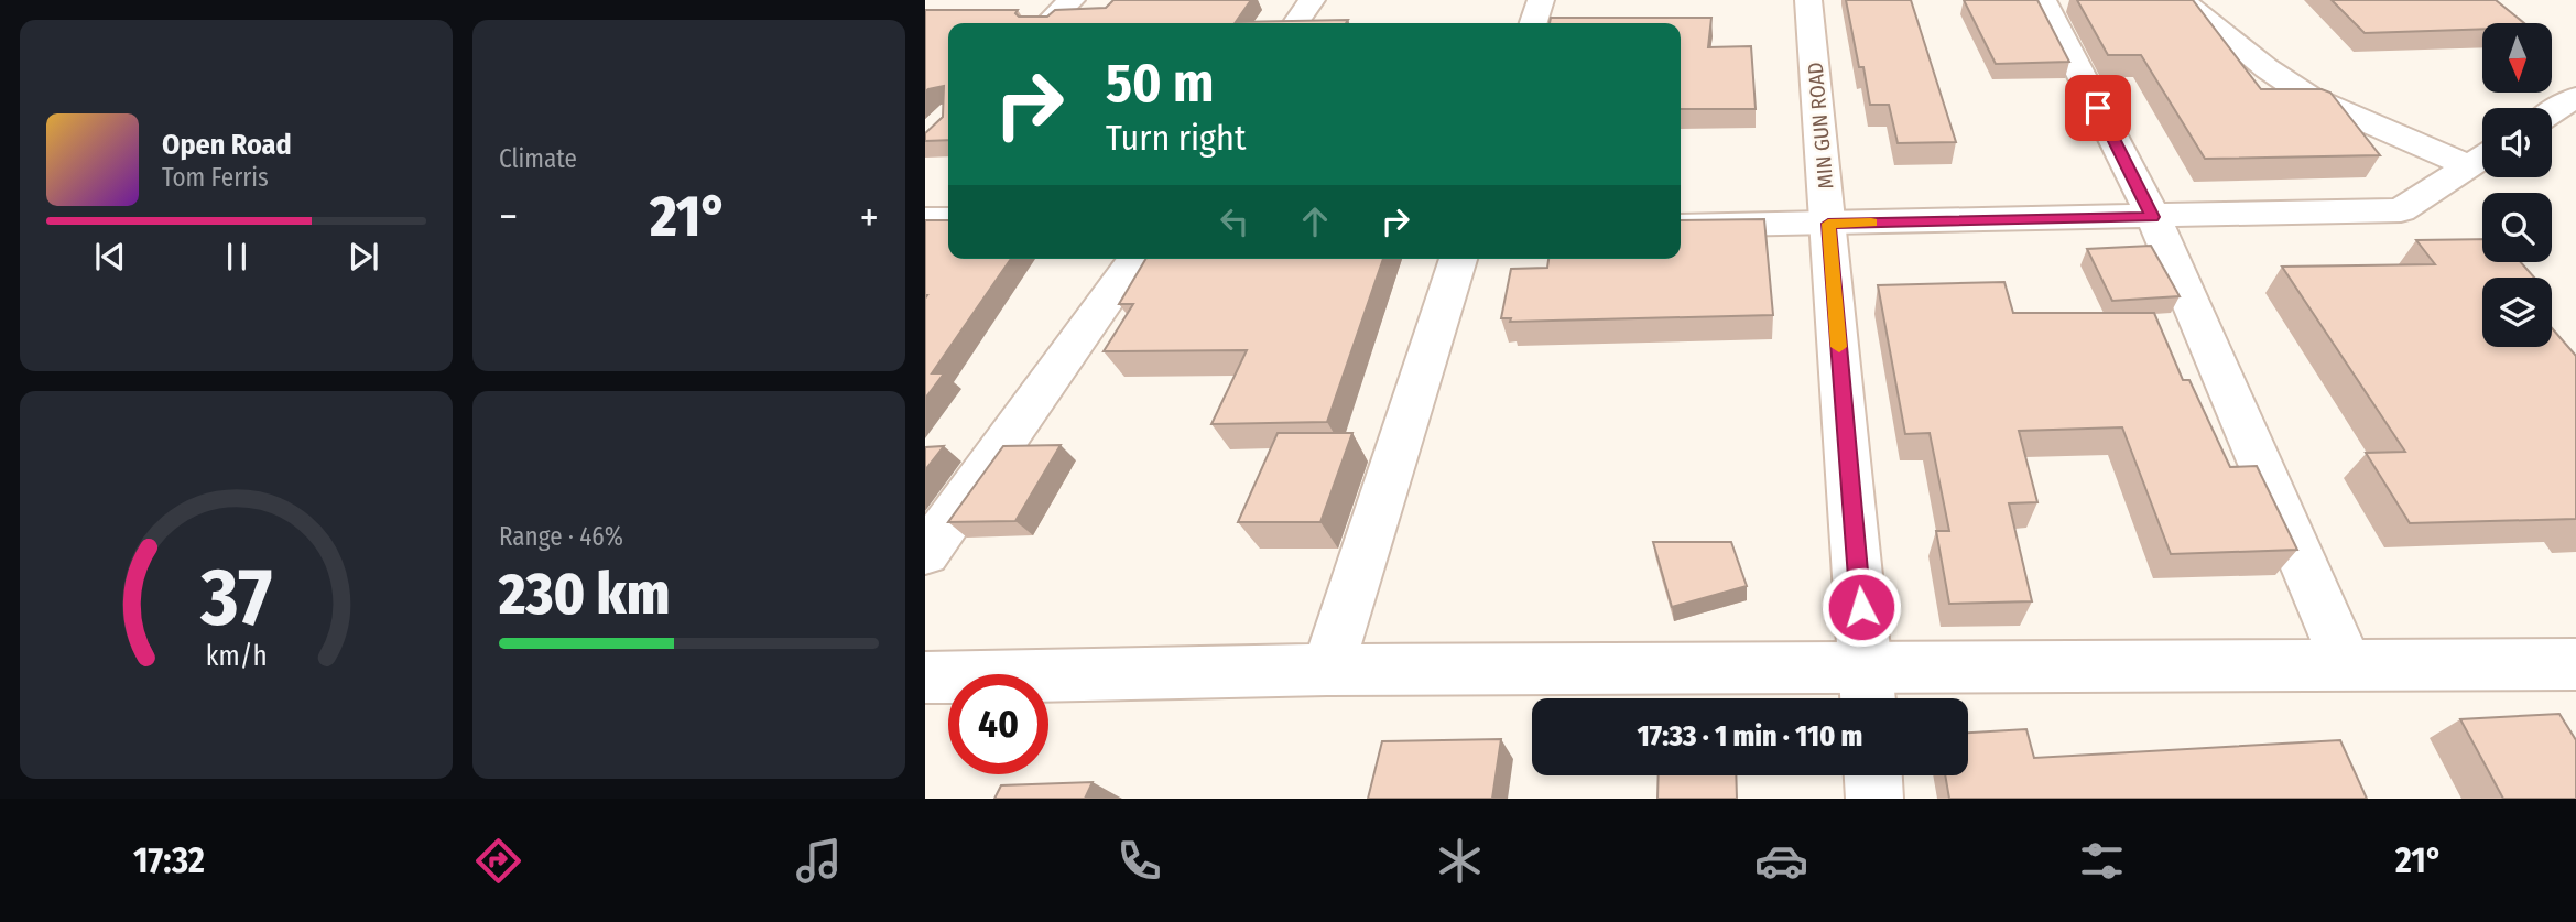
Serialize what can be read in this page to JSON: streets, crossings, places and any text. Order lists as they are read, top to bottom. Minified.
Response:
{"streets":{"street":["MIN GUN ROAD"]},"north":"bottom","page":{"tile":["Climate",["Range · 46%","230 km"]],"turn":["50 m","Turn right"],"song":["Open Road","Tom Ferris"],"heat":["−","21°","+"],"limit":"40","trip":"17:33 · 1 min · 110 m","tabs":["17:32","21°"],"gauge":["37","km/h"]}}
